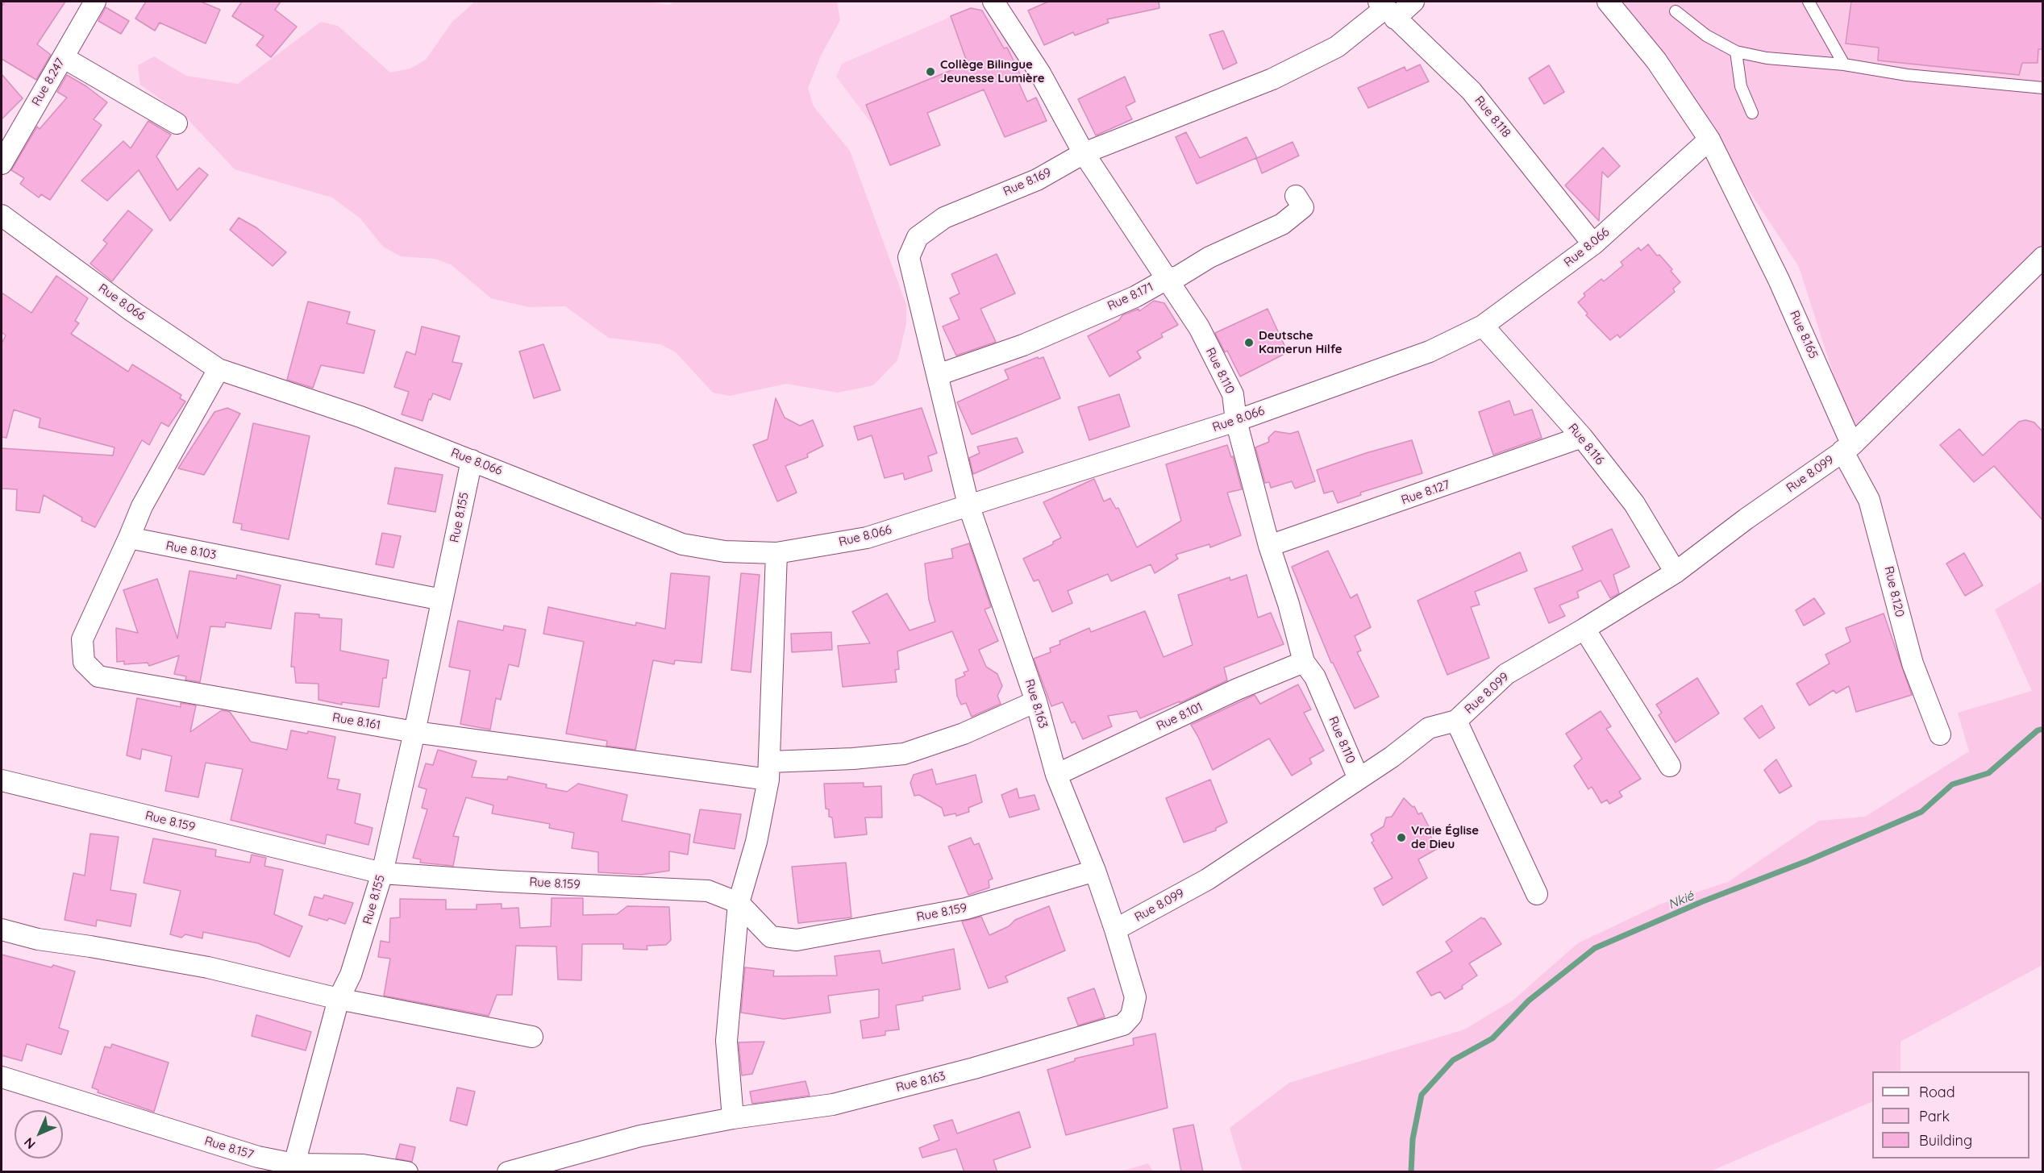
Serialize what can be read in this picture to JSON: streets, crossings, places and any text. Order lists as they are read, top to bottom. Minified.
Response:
{"streets":{"street":["Rue 8.247","Rue 8.118","Rue 8.169","Rue 8.066","Rue 8.171","Rue 8.165","Rue 8.110","Rue 8.116","Rue 8.099","Rue 8.127","Rue 8.155","Rue 8.103","Rue 8.120","Rue 8.163","Rue 8.101","Rue 8.161","Rue 8.159","Rue 8.157"]},"crossings":[["Rue 8.118","Rue 8.169"],["Rue 8.118","Rue 8.066"],["Rue 8.169","Rue 8.066"],["Rue 8.169","Rue 8.171"],["Rue 8.169","Rue 8.110"],["Rue 8.169","Rue 8.163"],["Rue 8.066","Rue 8.165"],["Rue 8.066","Rue 8.110"],["Rue 8.066","Rue 8.116"],["Rue 8.066","Rue 8.155"],["Rue 8.066","Rue 8.163"],["Rue 8.171","Rue 8.110"],["Rue 8.165","Rue 8.099"],["Rue 8.165","Rue 8.120"],["Rue 8.110","Rue 8.099"],["Rue 8.110","Rue 8.127"],["Rue 8.110","Rue 8.101"],["Rue 8.116","Rue 8.099"],["Rue 8.116","Rue 8.127"],["Rue 8.099","Rue 8.120"],["Rue 8.099","Rue 8.163"],["Rue 8.155","Rue 8.103"],["Rue 8.155","Rue 8.161"],["Rue 8.155","Rue 8.159"],["Rue 8.103","Rue 8.161"],["Rue 8.163","Rue 8.101"],["Rue 8.163","Rue 8.161"],["Rue 8.163","Rue 8.159"]],"water":["Nkié"],"places":["Collège Bilingue Jeunesse Lumière","Deutsche Kamerun Hilfe","Vraie Église de Dieu"],"legend":["Road","Park","Building"],"north":"bottom left"}
